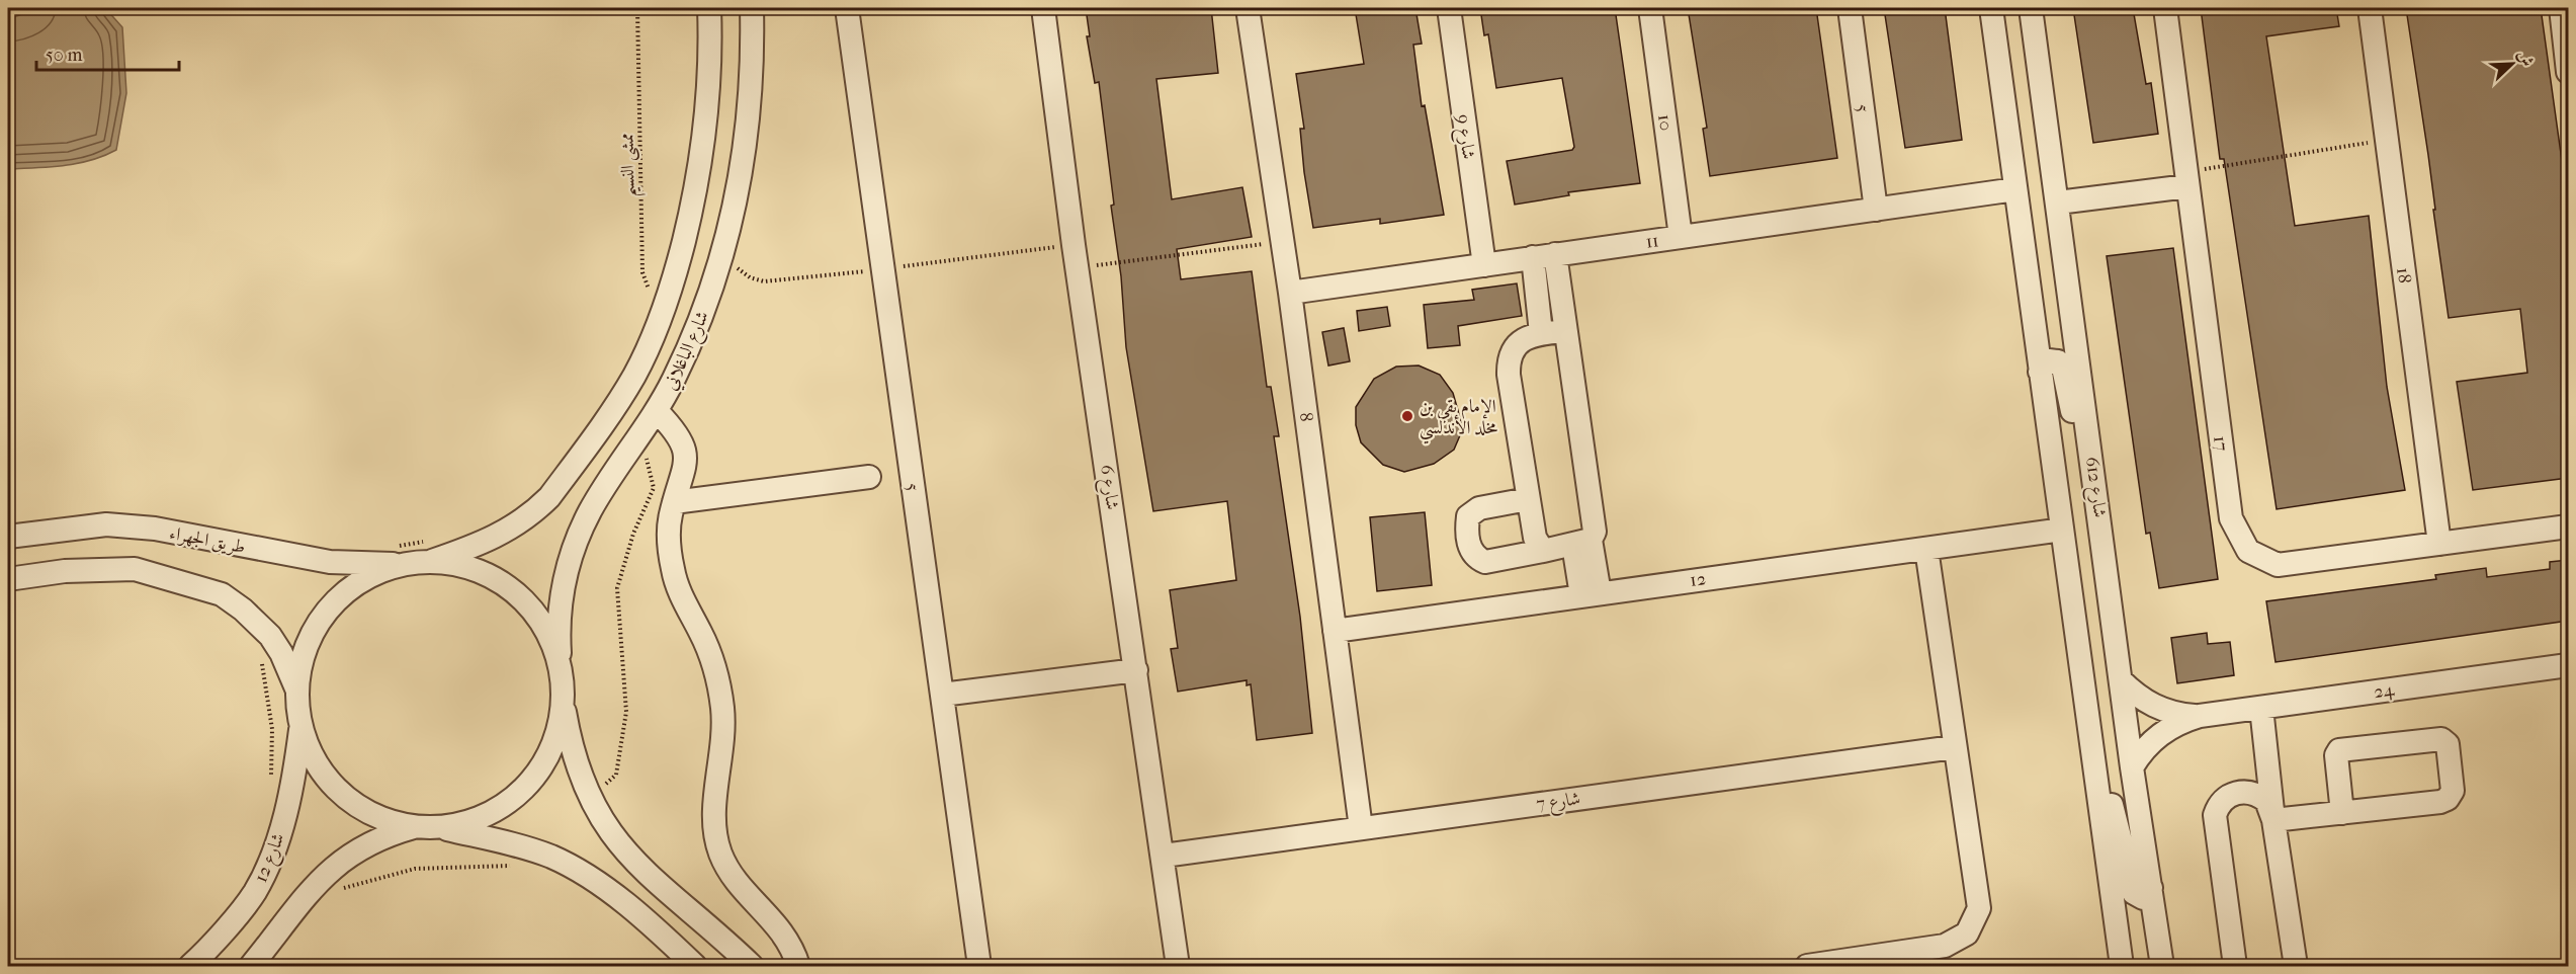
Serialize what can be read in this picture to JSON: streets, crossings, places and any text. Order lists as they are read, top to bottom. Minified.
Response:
{"streets":{"street":["5","10","شارع 9","11","18","شارع الباغلاني","8","17","شارع 6","شارع 612","طريق الجهراء","12","24","شارع 7","شارع 12"],"path":["ممشى النسيم"]},"crossings":[["5","11"],["10","11"],["شارع 9","11"],["ممشى النسيم","شارع الباغلاني"],["11","8"],["18","17"],["شارع الباغلاني","طريق الجهراء"],["8","12"],["8","شارع 7"],["شارع 6","شارع 7"],["شارع 612","24"]],"places":["الإمام بقي بن مخلد الأندلسي"],"scale_bar":"50 m","north":"top right"}
